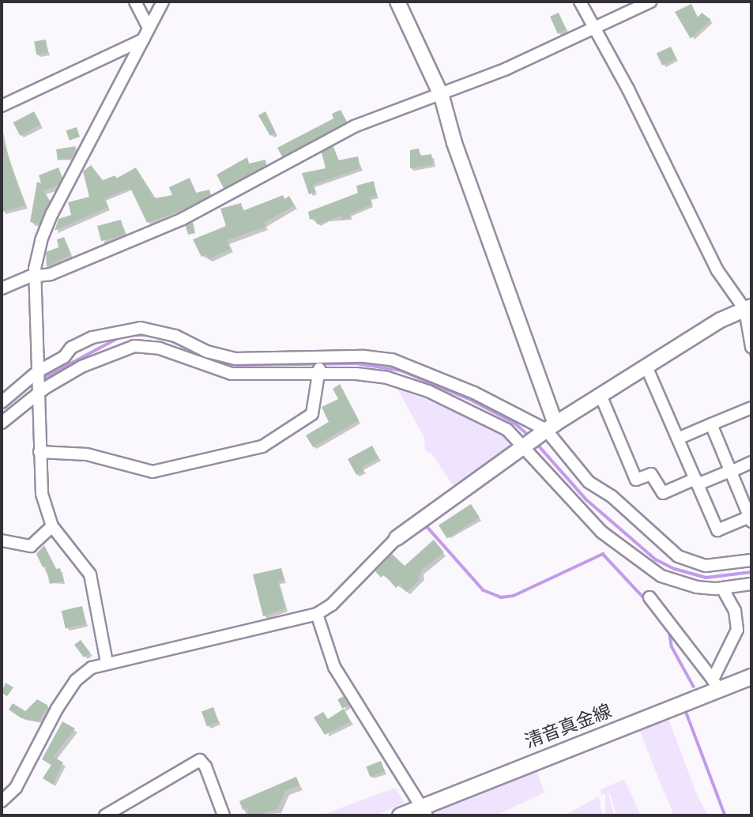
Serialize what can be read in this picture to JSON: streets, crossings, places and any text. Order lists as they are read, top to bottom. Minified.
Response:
{"streets":{"main road":["清音真金線"]}}
